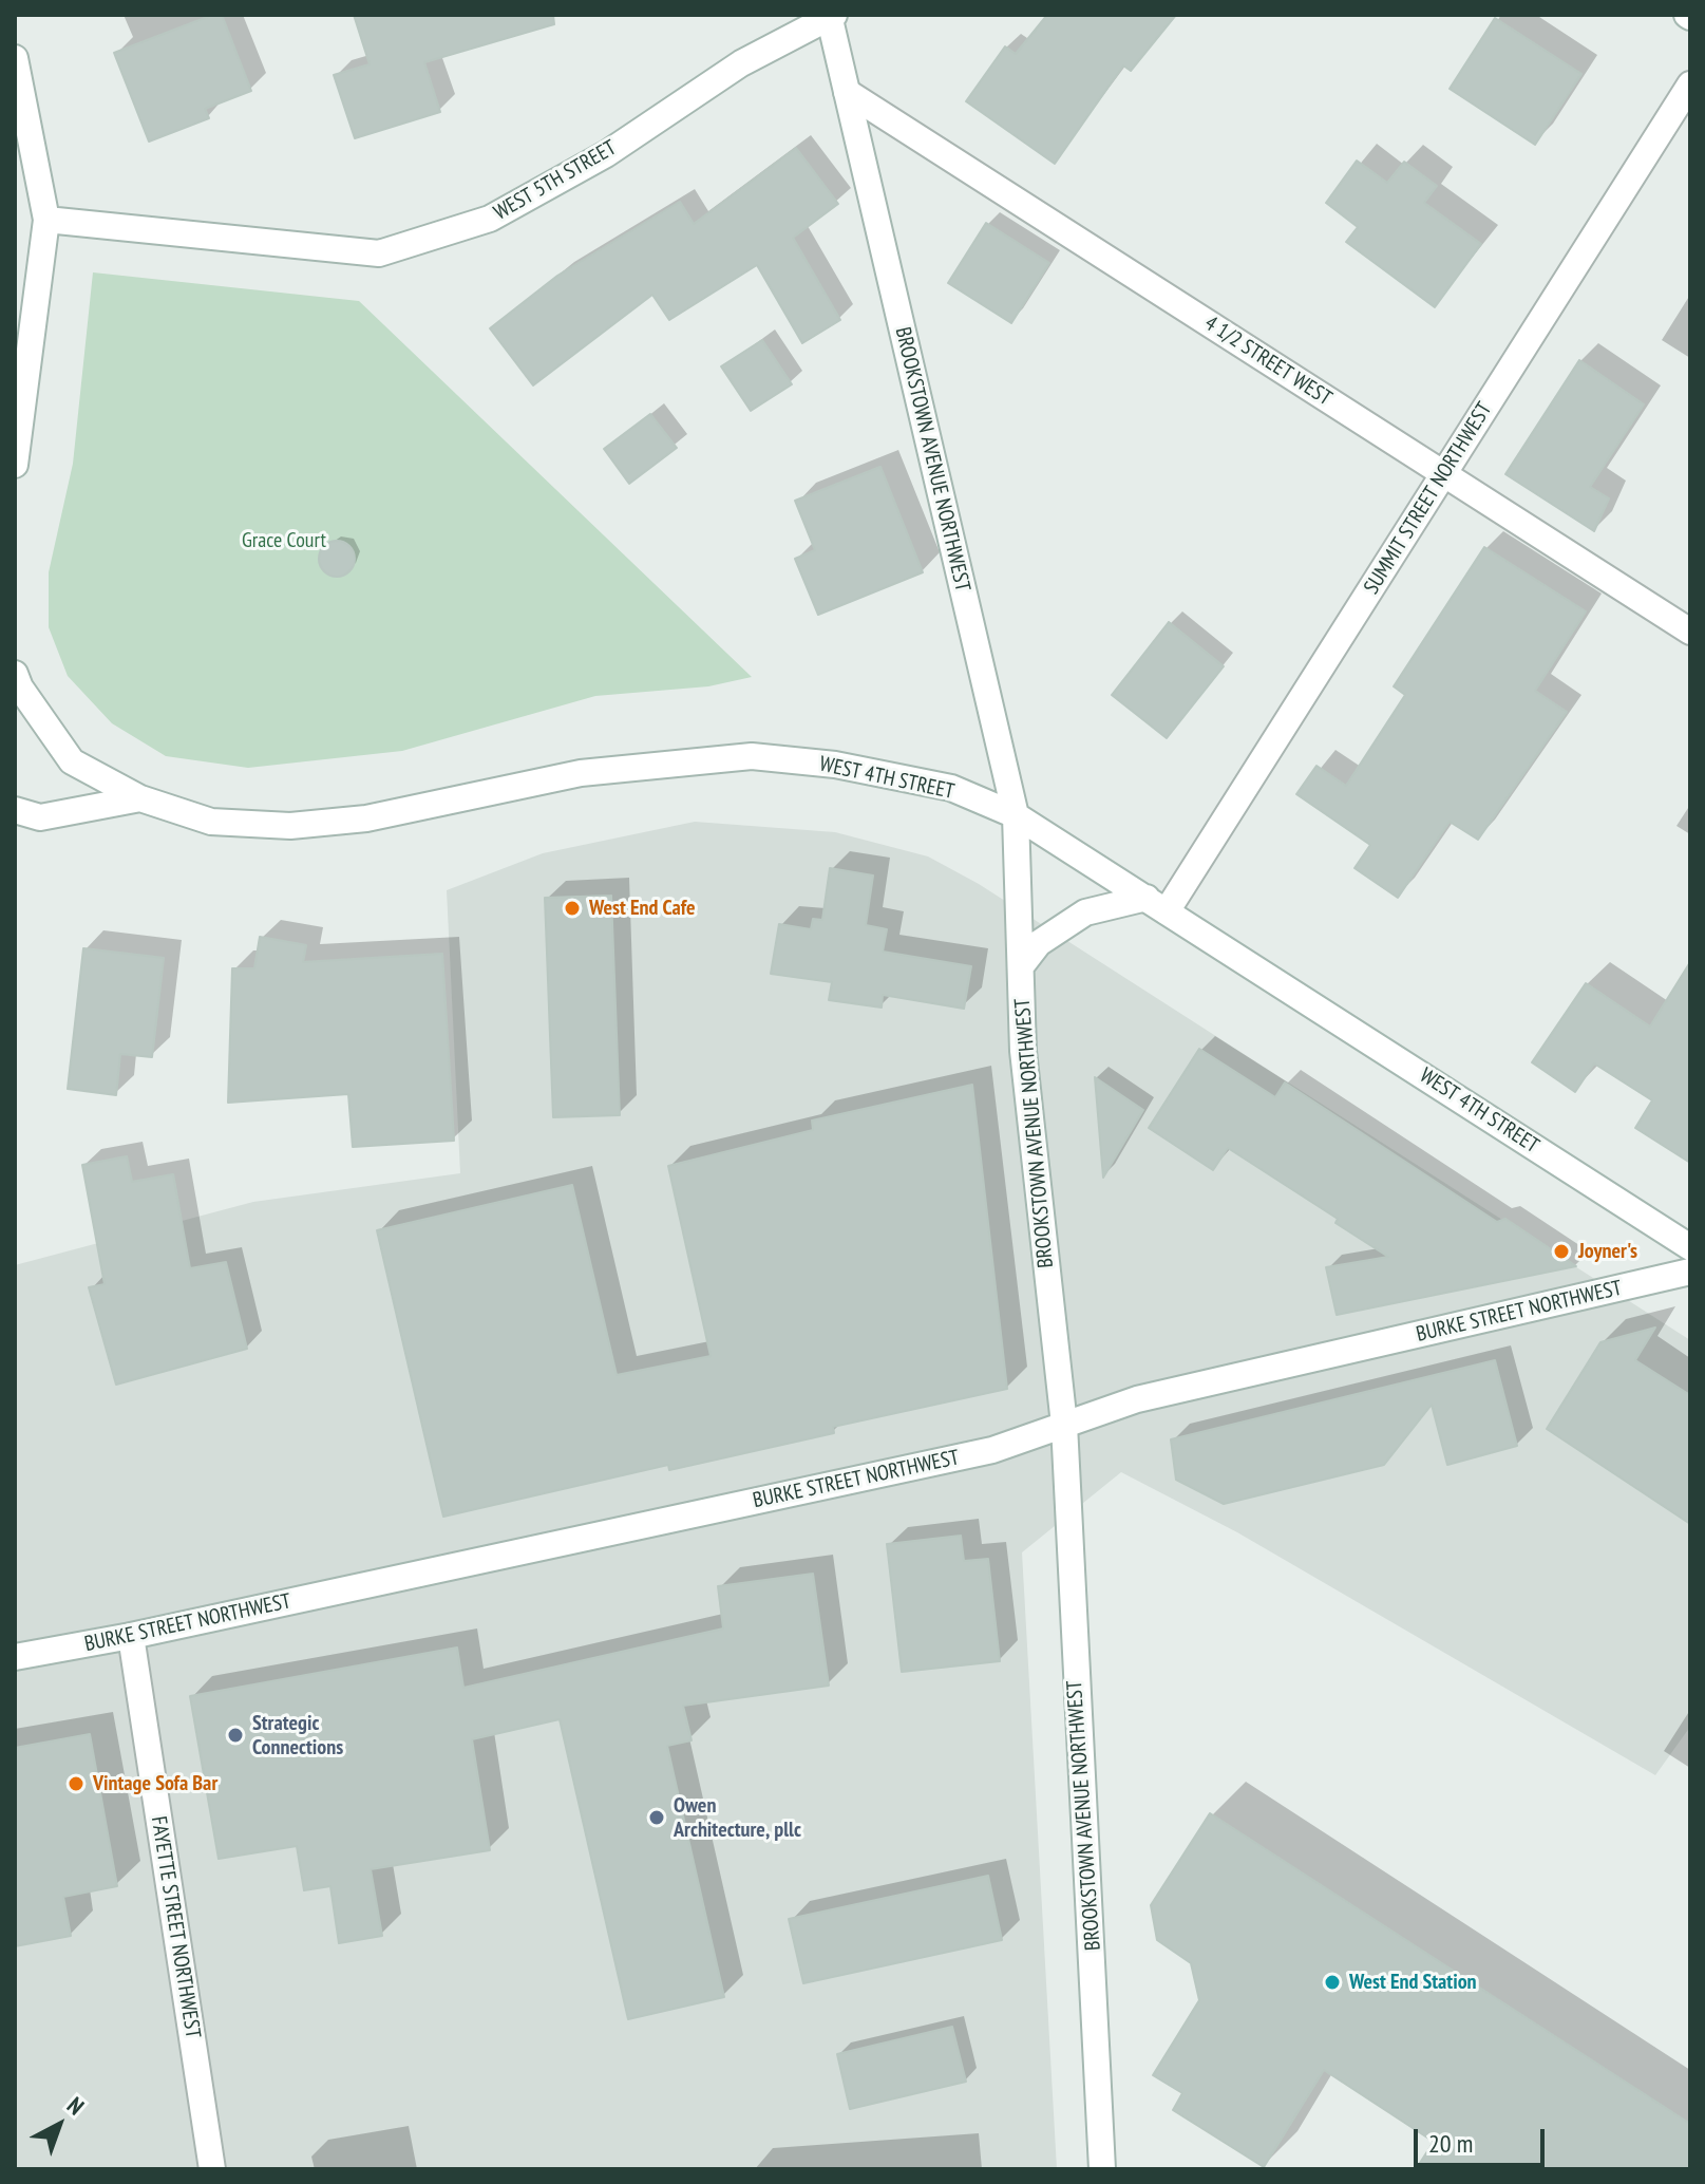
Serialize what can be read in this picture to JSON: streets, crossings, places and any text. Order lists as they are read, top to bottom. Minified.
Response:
{"streets":{"street":["WEST 5TH STREET","4 1/2 STREET WEST","BROOKSTOWN AVENUE NORTHWEST","SUMMIT STREET NORTHWEST","WEST 4TH STREET","BURKE STREET NORTHWEST","FAYETTE STREET NORTHWEST"]},"crossings":[["WEST 5TH STREET","BROOKSTOWN AVENUE NORTHWEST"],["4 1/2 STREET WEST","BROOKSTOWN AVENUE NORTHWEST"],["4 1/2 STREET WEST","SUMMIT STREET NORTHWEST"],["BROOKSTOWN AVENUE NORTHWEST","WEST 4TH STREET"],["BROOKSTOWN AVENUE NORTHWEST","BURKE STREET NORTHWEST"],["SUMMIT STREET NORTHWEST","WEST 4TH STREET"],["BURKE STREET NORTHWEST","FAYETTE STREET NORTHWEST"]],"parks":["Grace Court"],"places":["West End Cafe","Joyner's","Strategic Connections","Vintage Sofa Bar","Owen Architecture, pllc","West End Station"],"scale_bar":"20 m","north":"top right"}
